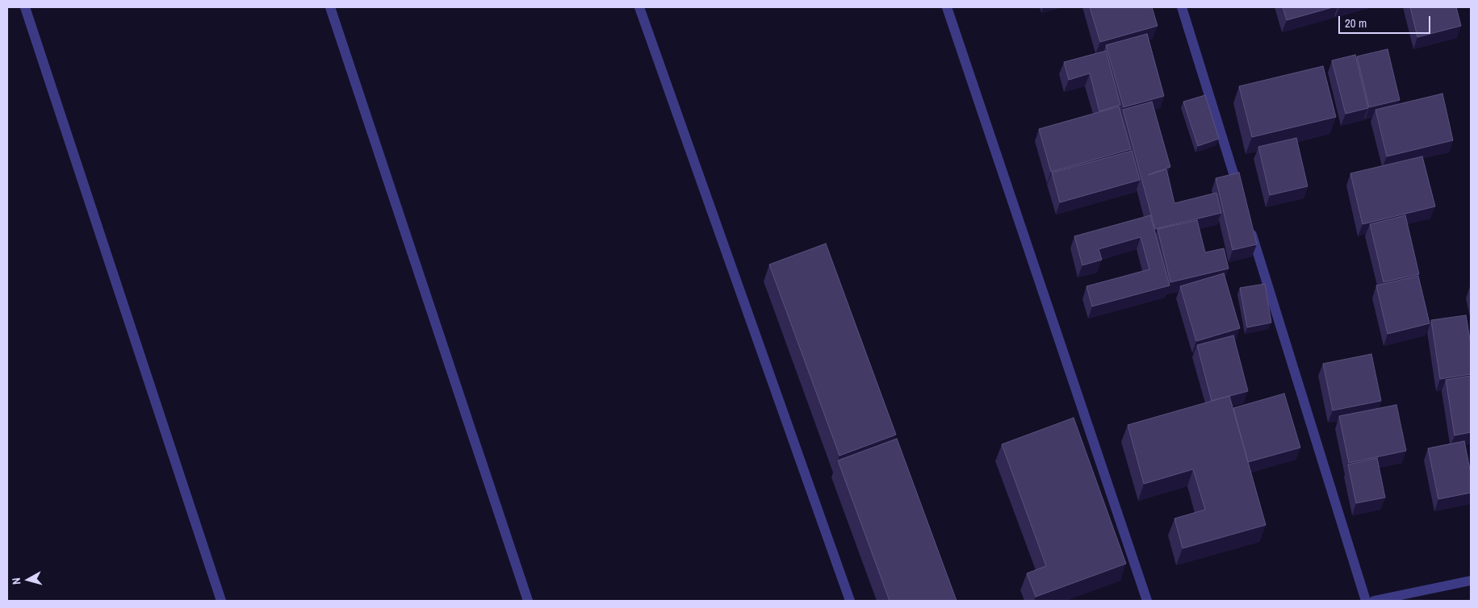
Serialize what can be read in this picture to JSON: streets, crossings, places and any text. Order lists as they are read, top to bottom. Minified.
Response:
{"scale_bar":"20 m","north":"left"}
